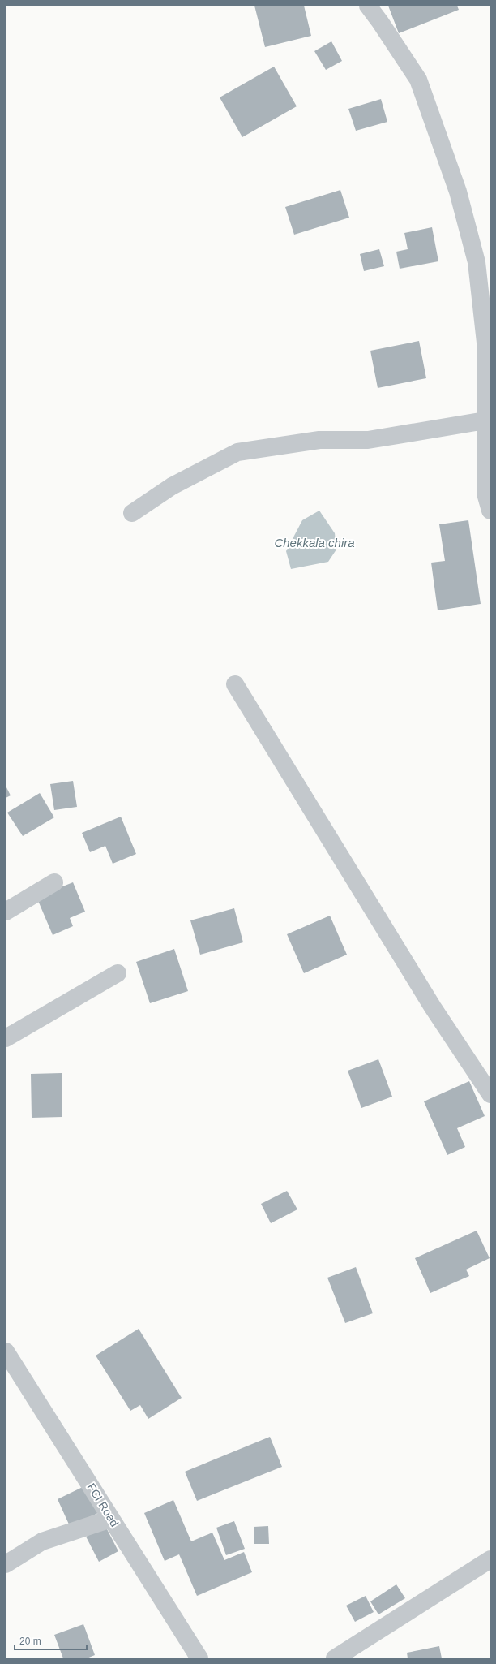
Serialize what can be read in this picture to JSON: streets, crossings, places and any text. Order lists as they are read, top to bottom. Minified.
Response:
{"streets":{"street":["FCI Road"]},"water":["Chekkala chira"],"scale_bar":"20 m"}
